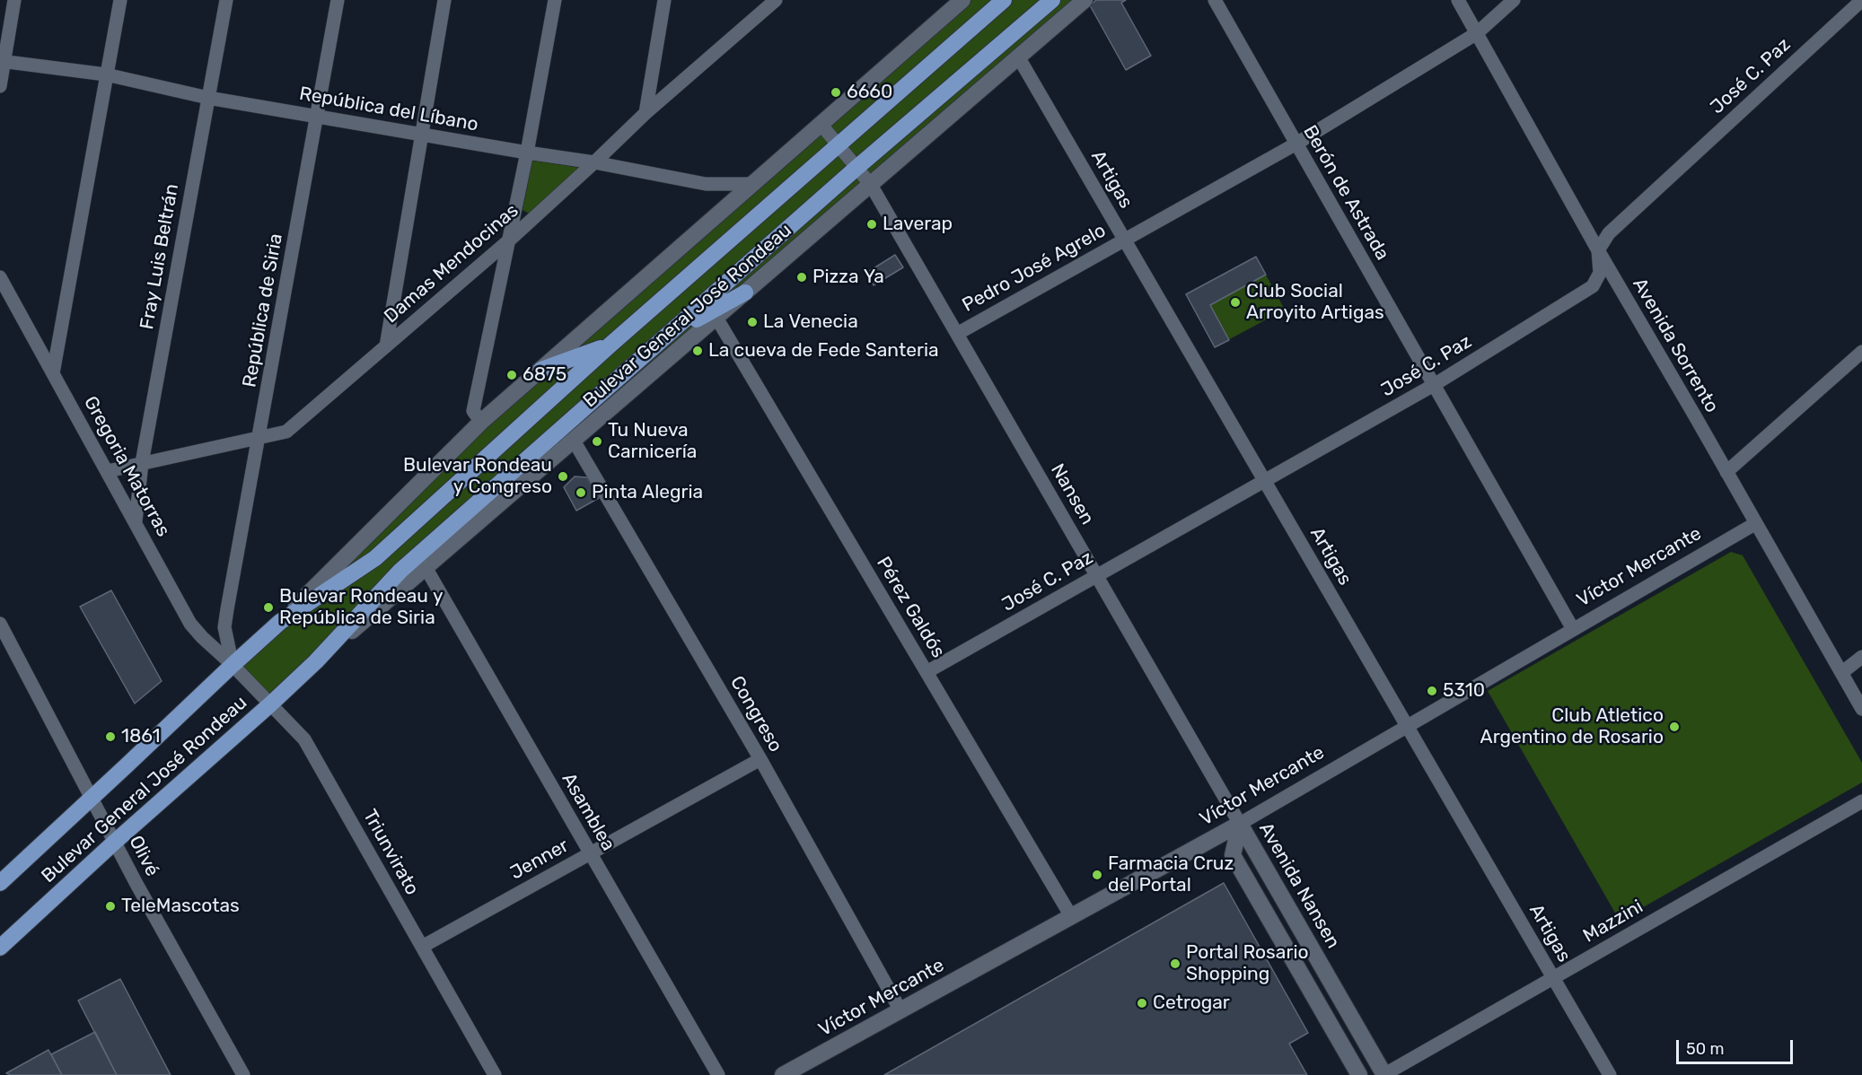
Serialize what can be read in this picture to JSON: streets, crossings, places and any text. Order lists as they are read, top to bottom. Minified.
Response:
{"streets":{"main road":["Bulevar General José Rondeau","Víctor Mercante","Avenida Nansen"],"street":["José C. Paz","República del Líbano","Artigas","Berón de Astrada","Fray Luis Beltrán","Damas Mendocinas","Pedro José Agrelo","República de Siria","Avenida Sorrento","Gregoria Matorras","Nansen","Pérez Galdós","Congreso","Asamblea","Triunvirato","Olivé","Jenner","Mazzini"]},"crossings":[["José C. Paz","Artigas"],["José C. Paz","Berón de Astrada"],["José C. Paz","Avenida Sorrento"],["José C. Paz","Nansen"],["José C. Paz","Pérez Galdós"],["República del Líbano","Fray Luis Beltrán"],["República del Líbano","Damas Mendocinas"],["República del Líbano","República de Siria"],["República del Líbano","Bulevar General José Rondeau"],["Artigas","Pedro José Agrelo"],["Artigas","Bulevar General José Rondeau"],["Artigas","Víctor Mercante"],["Artigas","Mazzini"],["Berón de Astrada","Pedro José Agrelo"],["Berón de Astrada","Víctor Mercante"],["Fray Luis Beltrán","Damas Mendocinas"],["Fray Luis Beltrán","Gregoria Matorras"],["Damas Mendocinas","República de Siria"],["Damas Mendocinas","Gregoria Matorras"],["Pedro José Agrelo","Avenida Sorrento"],["Pedro José Agrelo","Nansen"],["República de Siria","Bulevar General José Rondeau"],["República de Siria","Gregoria Matorras"],["República de Siria","Triunvirato"],["Bulevar General José Rondeau","Gregoria Matorras"],["Bulevar General José Rondeau","Nansen"],["Bulevar General José Rondeau","Pérez Galdós"],["Bulevar General José Rondeau","Congreso"],["Bulevar General José Rondeau","Asamblea"],["Bulevar General José Rondeau","Triunvirato"],["Bulevar General José Rondeau","Olivé"],["Avenida Sorrento","Víctor Mercante"],["Gregoria Matorras","Triunvirato"],["Nansen","Víctor Mercante"],["Nansen","Avenida Nansen"],["Víctor Mercante","Pérez Galdós"],["Víctor Mercante","Congreso"],["Víctor Mercante","Avenida Nansen"],["Congreso","Jenner"],["Asamblea","Jenner"],["Triunvirato","Jenner"],["Avenida Nansen","Mazzini"]],"places":["6660","Laverap","Pizza Ya","Club Social Arroyito Artigas","La Venecia","La cueva de Fede Santeria","6875","Tu Nueva Carnicería","Bulevar Rondeau y Congreso","Pinta Alegria","Bulevar Rondeau y República de Siria","5310","Club Atletico Argentino de Rosario","1861","Farmacia Cruz del Portal","TeleMascotas","Portal Rosario Shopping","Cetrogar"],"scale_bar":"50 m"}
